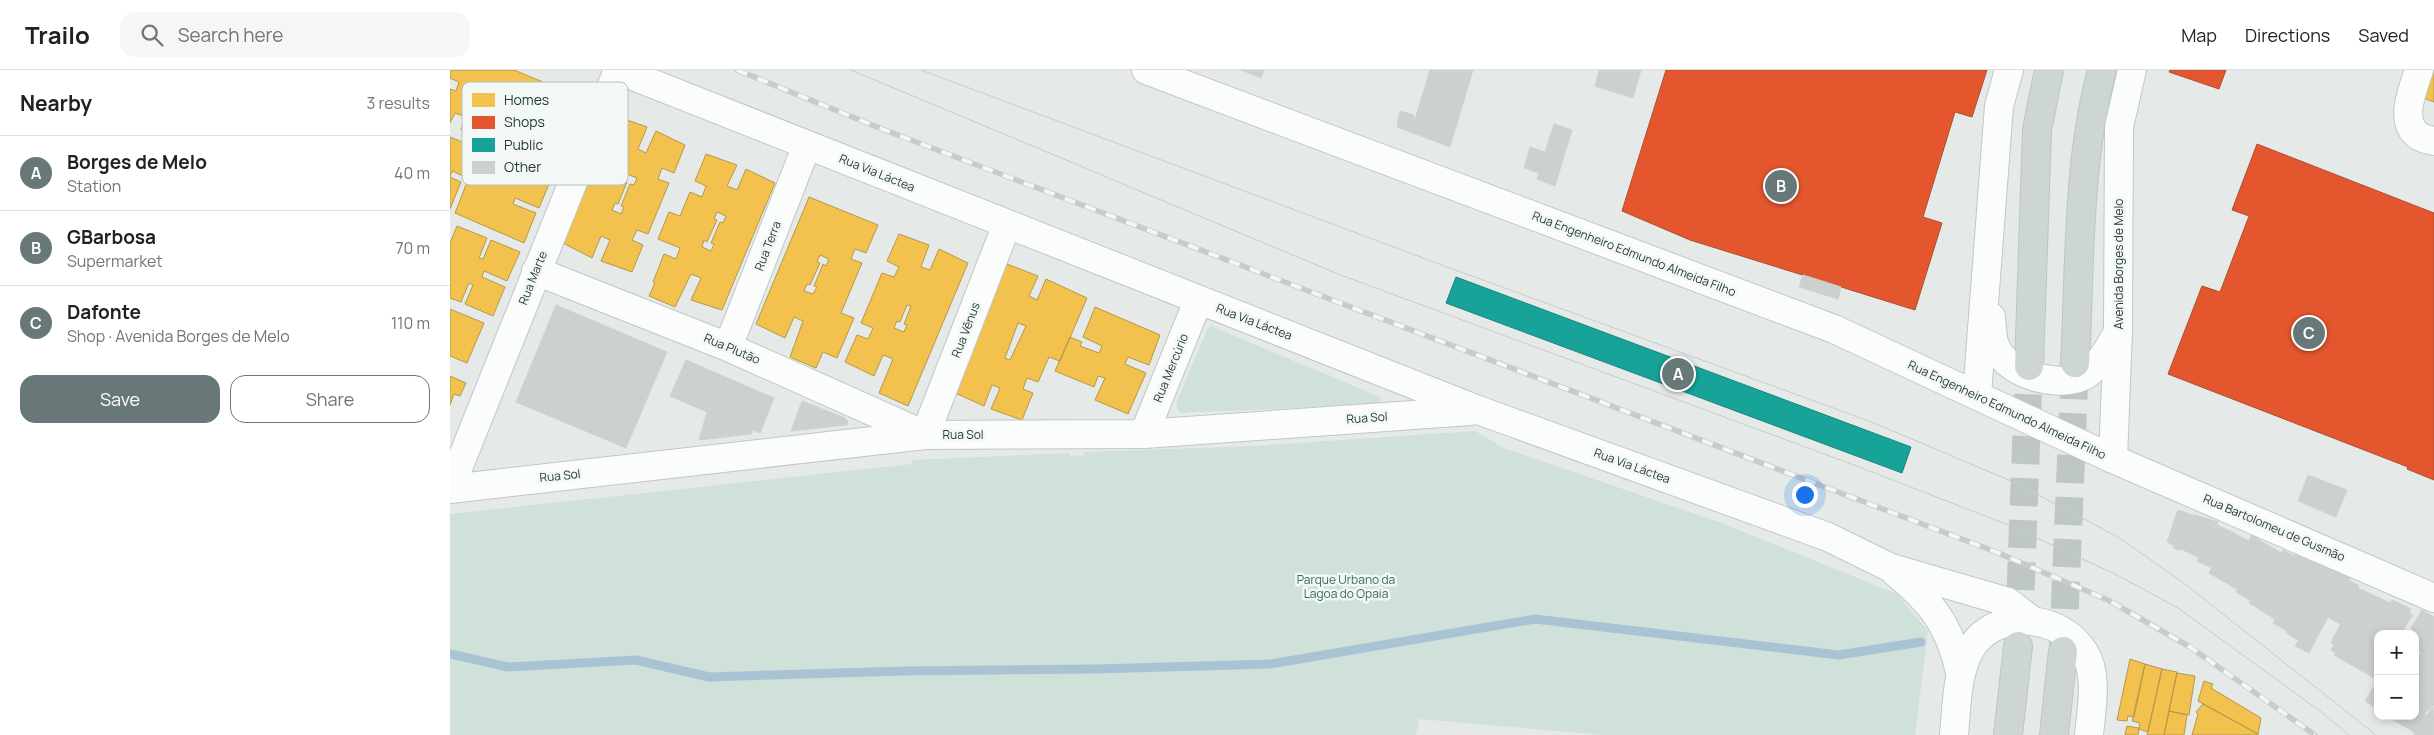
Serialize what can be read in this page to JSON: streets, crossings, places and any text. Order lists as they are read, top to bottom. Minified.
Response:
{"streets":{"street":["Rua Via Láctea","Rua Terra","Rua Engenheiro Edmundo Almeida Filho","Avenida Borges de Melo","Rua Marte","Rua Vênus","Rua Plutão","Rua Mercúrio","Rua Sol","Rua Bartolomeu de Gusmão"]},"crossings":[["Rua Via Láctea","Rua Terra"],["Rua Via Láctea","Rua Marte"],["Rua Via Láctea","Rua Vênus"],["Rua Via Láctea","Rua Mercúrio"],["Rua Via Láctea","Rua Sol"],["Rua Terra","Rua Plutão"],["Rua Engenheiro Edmundo Almeida Filho","Avenida Borges de Melo"],["Rua Engenheiro Edmundo Almeida Filho","Rua Bartolomeu de Gusmão"],["Avenida Borges de Melo","Rua Bartolomeu de Gusmão"],["Rua Marte","Rua Plutão"],["Rua Marte","Rua Sol"],["Rua Vênus","Rua Plutão"],["Rua Vênus","Rua Sol"],["Rua Plutão","Rua Sol"],["Rua Mercúrio","Rua Sol"]],"parks":["Parque Urbano da Lagoa do Opaia"],"legend":["Homes","Shops","Public","Other"],"page":{"header":"Trailo","search":"Search here","nav":["Map","Directions","Saved"],"heading":["Nearby","3 results"],"list":[{"mark":"A","name":"Borges de Melo","note":"Station","value":"40 m"},{"mark":"B","name":"GBarbosa","note":"Supermarket","value":"70 m"},{"mark":"C","name":"Dafonte","note":"Shop · Avenida Borges de Melo","value":"110 m"}],"pins":["B","C","A"],"buttons":["Save","Share"],"map_buttons":["+","−"]}}
